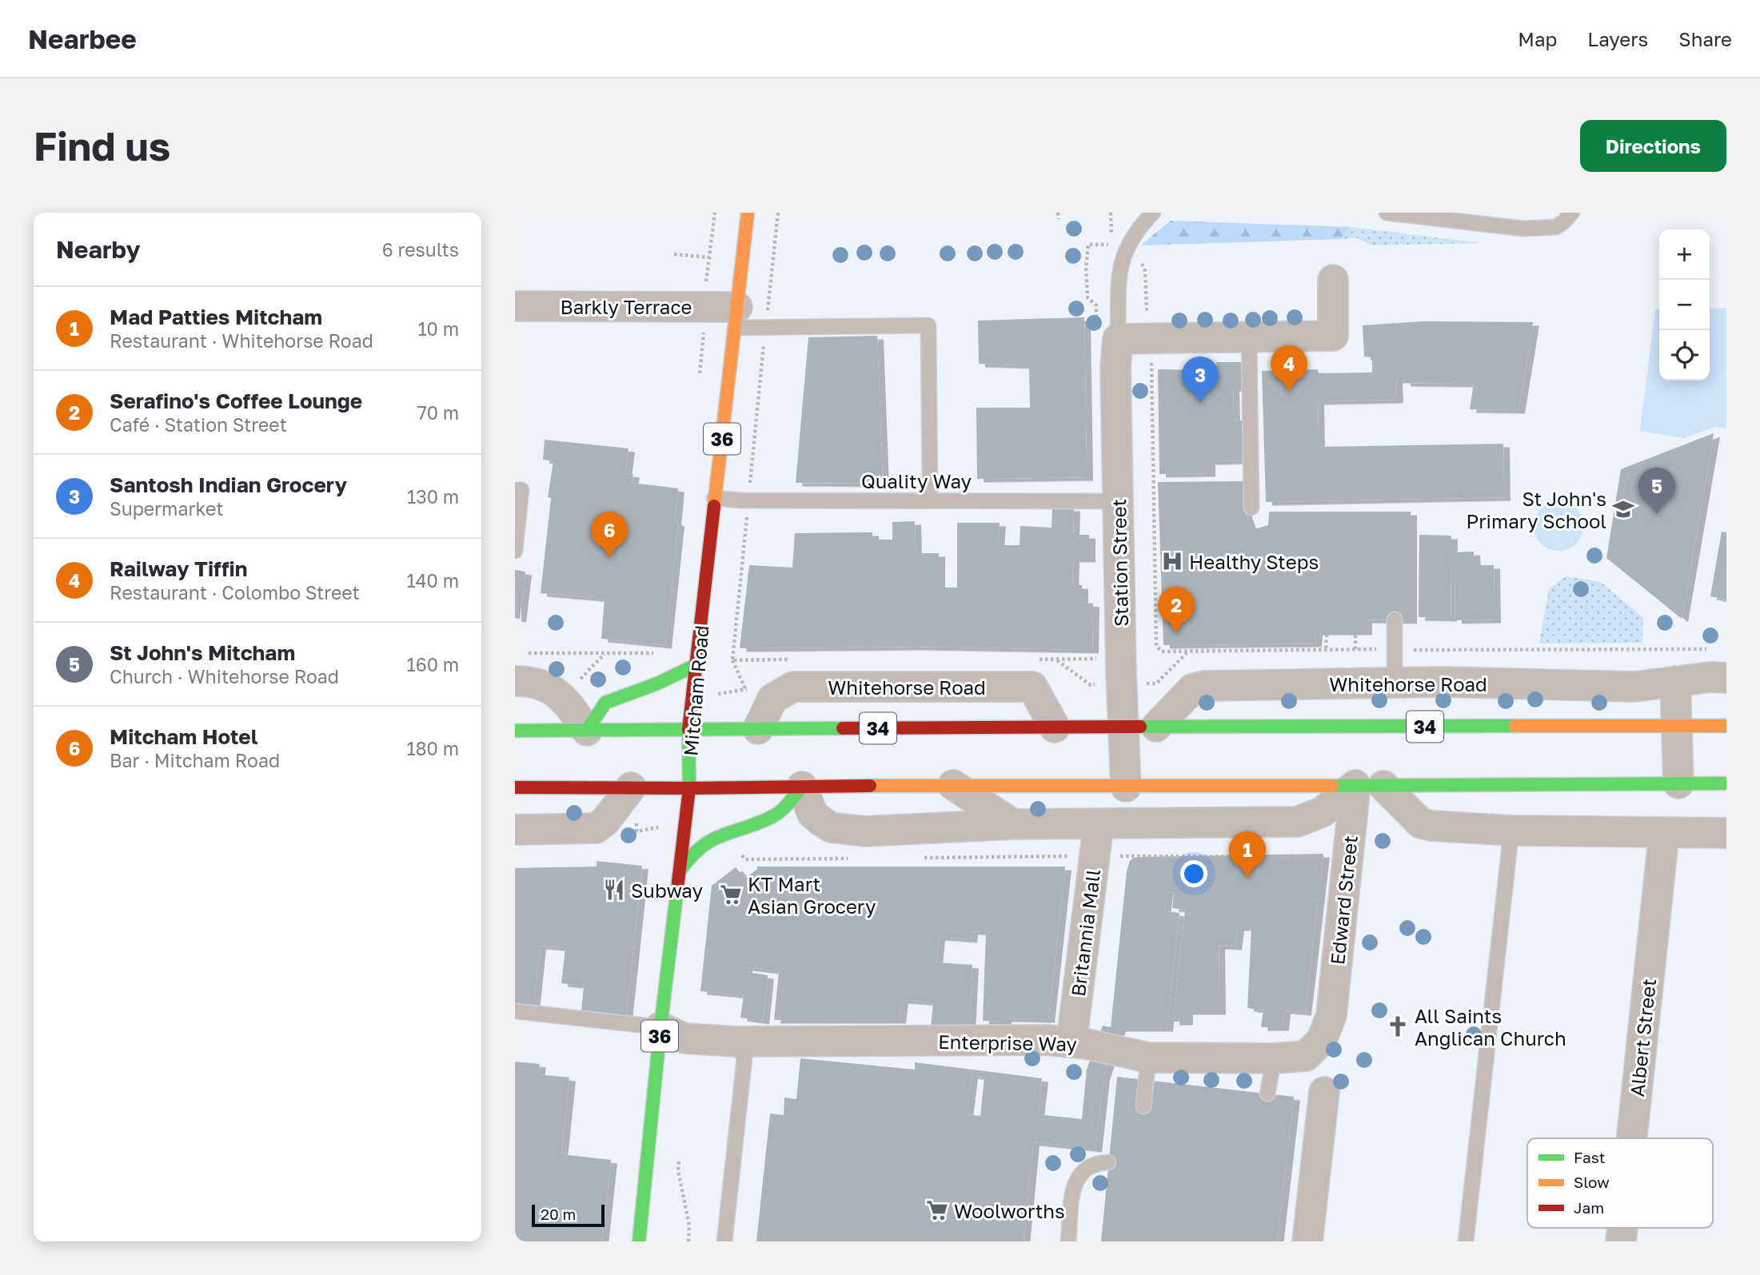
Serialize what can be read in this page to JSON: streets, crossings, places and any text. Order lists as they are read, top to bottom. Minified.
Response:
{"streets":{"main road":["36","Mitcham Road","34"],"street":["Barkly Terrace","Station Street","Whitehorse Road","Edward Street","Britannia Mall","Albert Street","Enterprise Way"],"lane":["Quality Way"]},"crossings":[["Barkly Terrace","Mitcham Road"],["Quality Way","Station Street"],["Quality Way","Mitcham Road"],["Station Street","34"],["Whitehorse Road","34"],["Mitcham Road","34"],["Mitcham Road","Enterprise Way"],["Edward Street","Enterprise Way"],["Britannia Mall","Enterprise Way"]],"places":{"school or university":["St John's Primary School"],"hospital":["Healthy Steps"],"restaurant":["Subway"],"supermarket":["KT Mart Asian Grocery","Woolworths"],"church":["All Saints Anglican Church"]},"legend":["Fast","Slow","Jam"],"scale_bar":"20 m","page":{"header":"Nearbee","nav":["Map","Layers","Share"],"buttons":"Directions","title":"Find us","heading":["Nearby","6 results"],"map_buttons":["+","−"],"list":[{"mark":"1","name":"Mad Patties Mitcham","note":"Restaurant · Whitehorse Road","value":"10 m"},{"mark":"2","name":"Serafino's Coffee Lounge","note":"Café · Station Street","value":"70 m"},{"mark":"3","name":"Santosh Indian Grocery","note":"Supermarket","value":"130 m"},{"mark":"4","name":"Railway Tiffin","note":"Restaurant · Colombo Street","value":"140 m"},{"mark":"5","name":"St John's Mitcham","note":"Church · Whitehorse Road","value":"160 m"},{"mark":"6","name":"Mitcham Hotel","note":"Bar · Mitcham Road","value":"180 m"}],"pins":["4","3","5","6","2","1"],"scale":"20 m"}}
